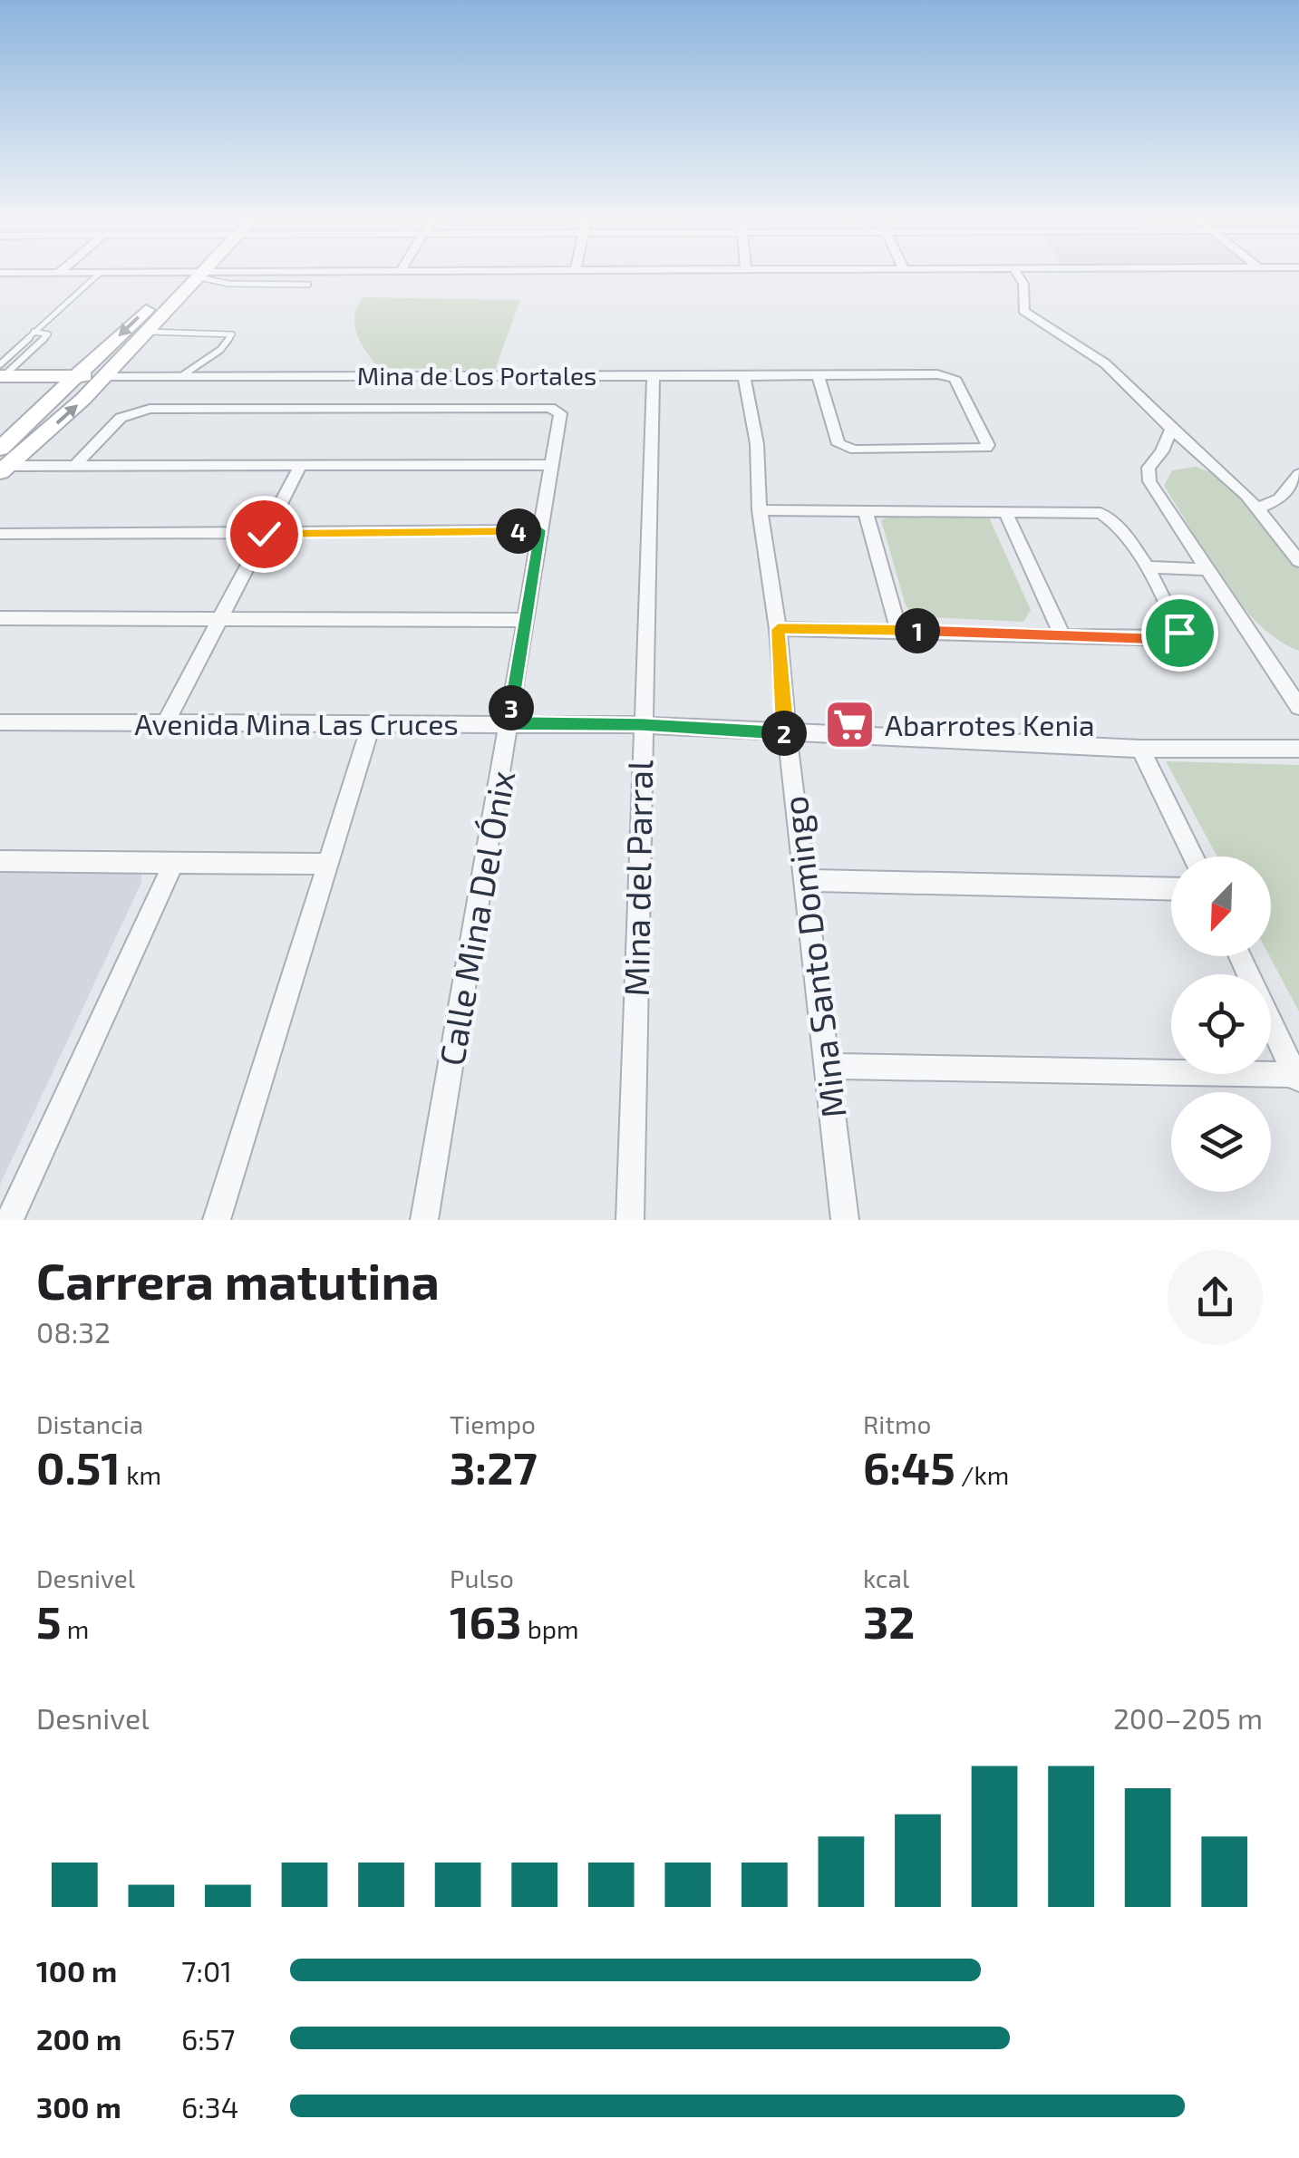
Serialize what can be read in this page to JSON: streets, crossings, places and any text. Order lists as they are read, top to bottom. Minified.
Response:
{"streets":{"street":["Mina de Los Portales","Avenida Mina Las Cruces","Mina del Parral","Calle Mina Del Ónix","Mina Santo Domingo"]},"crossings":[["Mina de Los Portales","Mina del Parral"],["Mina de Los Portales","Mina Santo Domingo"],["Avenida Mina Las Cruces","Mina del Parral"],["Avenida Mina Las Cruces","Calle Mina Del Ónix"],["Avenida Mina Las Cruces","Mina Santo Domingo"]],"places":{"supermarket":["Abarrotes Kenia"]},"north":"bottom left","page":{"pins":["4","1","3","2"],"heading":["Carrera matutina","08:32"],"stats":[["Distancia","0.51 km"],["Tiempo","3:27"],["Ritmo","6:45 /km"],["Desnivel","5 m"],["Pulso","163 bpm"],["kcal","32"]],"chart":["Desnivel","200–205 m"],"list":[{"name":"100 m","note":"7:01"},{"name":"200 m","note":"6:57"},{"name":"300 m","note":"6:34"}]}}
